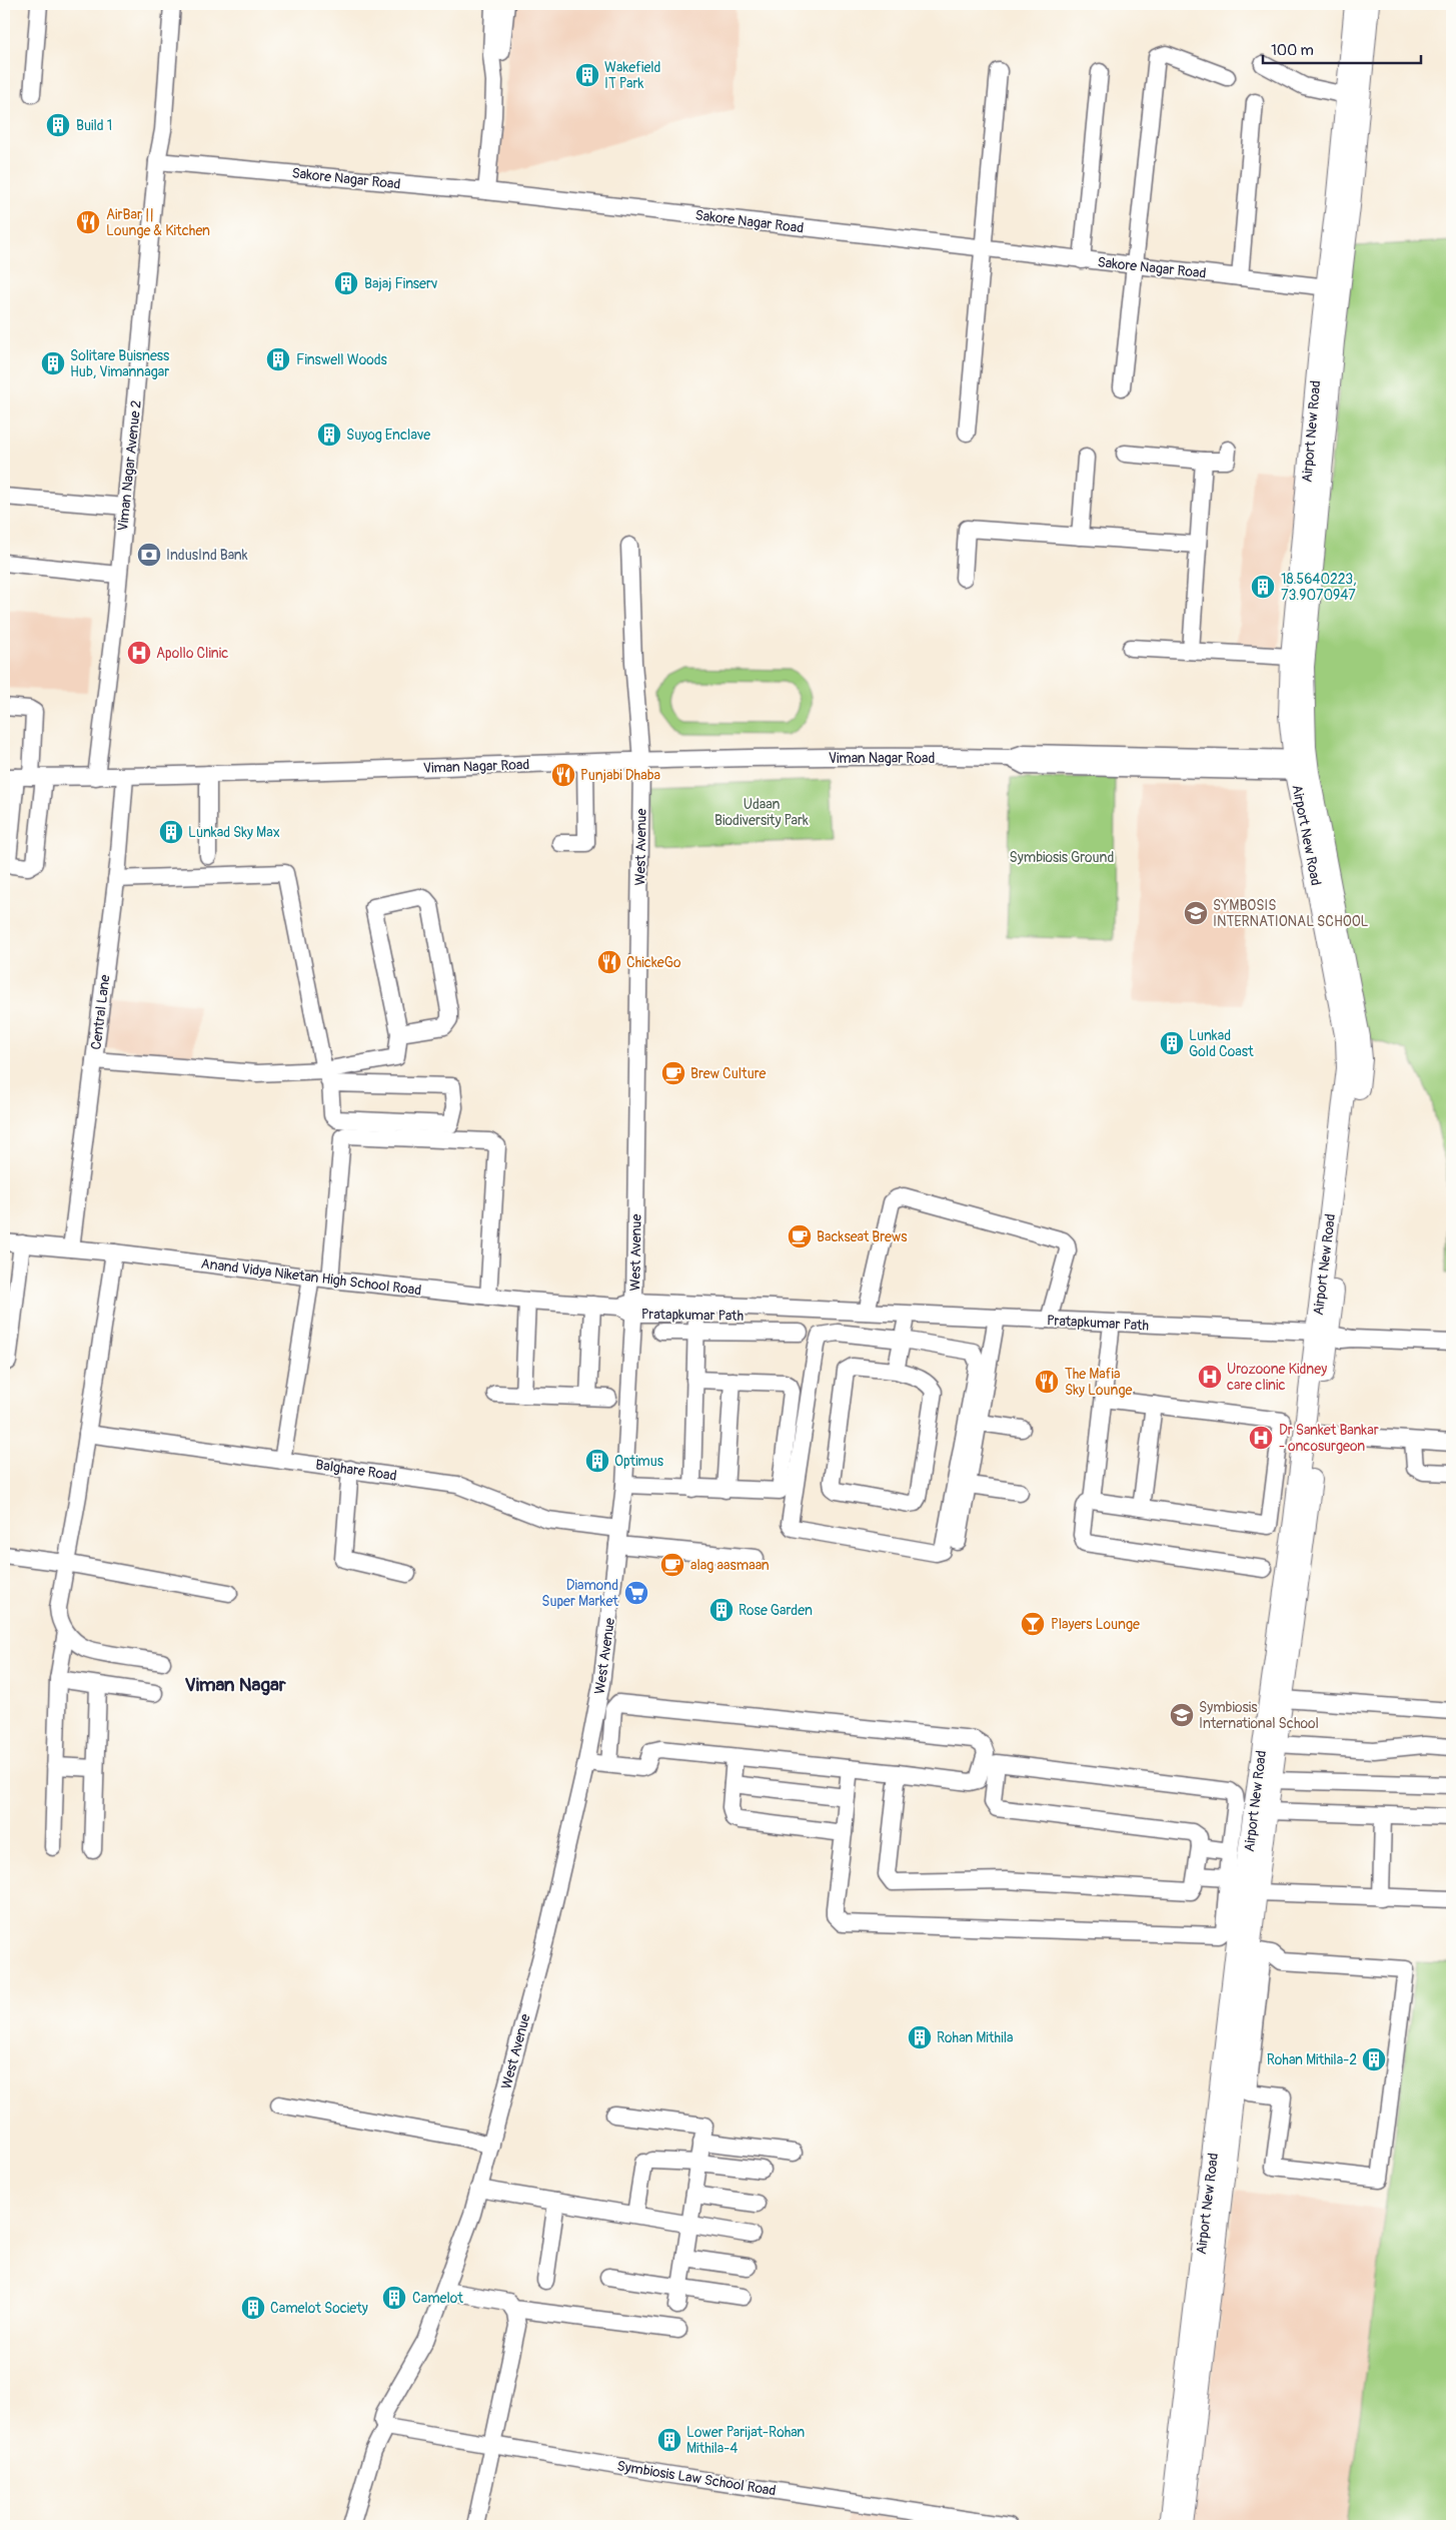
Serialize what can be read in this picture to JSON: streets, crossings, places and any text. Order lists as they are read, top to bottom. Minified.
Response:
{"streets":{"main road":["Airport New Road"],"street":["Sakore Nagar Road","Viman Nagar Avenue 2","Viman Nagar Road","West Avenue","Central Lane","Anand Vidya Niketan High School Road","Pratapkumar Path","Balghare Road","Symbiosis Law School Road"]},"crossings":[["Sakore Nagar Road","Airport New Road"],["Sakore Nagar Road","Viman Nagar Avenue 2"],["Airport New Road","Viman Nagar Road"],["Airport New Road","Pratapkumar Path"],["Viman Nagar Avenue 2","Viman Nagar Road"],["Viman Nagar Road","West Avenue"],["Viman Nagar Road","Central Lane"],["West Avenue","Pratapkumar Path"],["West Avenue","Balghare Road"],["West Avenue","Symbiosis Law School Road"],["Central Lane","Anand Vidya Niketan High School Road"],["Anand Vidya Niketan High School Road","Pratapkumar Path"]],"districts":["Viman Nagar"],"parks":["Udaan Biodiversity Park","Symbiosis Ground"],"places":{"building":["Wakefield IT Park","Build 1","Bajaj Finserv","Finswell Woods","Solitare Buisness Hub, Vimannagar","Suyog Enclave","18.5640223, 73.9070947","Lunkad Sky Max","Lunkad Gold Coast","Optimus","Rose Garden","Rohan Mithila","Rohan Mithila-2","Camelot","Camelot Society","Lower Parijat-Rohan Mithila-4"],"restaurant":["AirBar || Lounge & Kitchen","Punjabi Dhaba","ChickeGo","The Mafia Sky Lounge"],"bank":["IndusInd Bank"],"hospital":["Apollo Clinic","Urozoone Kidney care clinic","Dr Sanket Bankar - oncosurgeon"],"school or university":["SYMBOSIS INTERNATIONAL SCHOOL","Symbiosis International School"],"cafe":["Brew Culture","Backseat Brews","alag aasmaan"],"supermarket":["Diamond Super Market"],"bar":["Players Lounge"]},"scale_bar":"100 m"}
